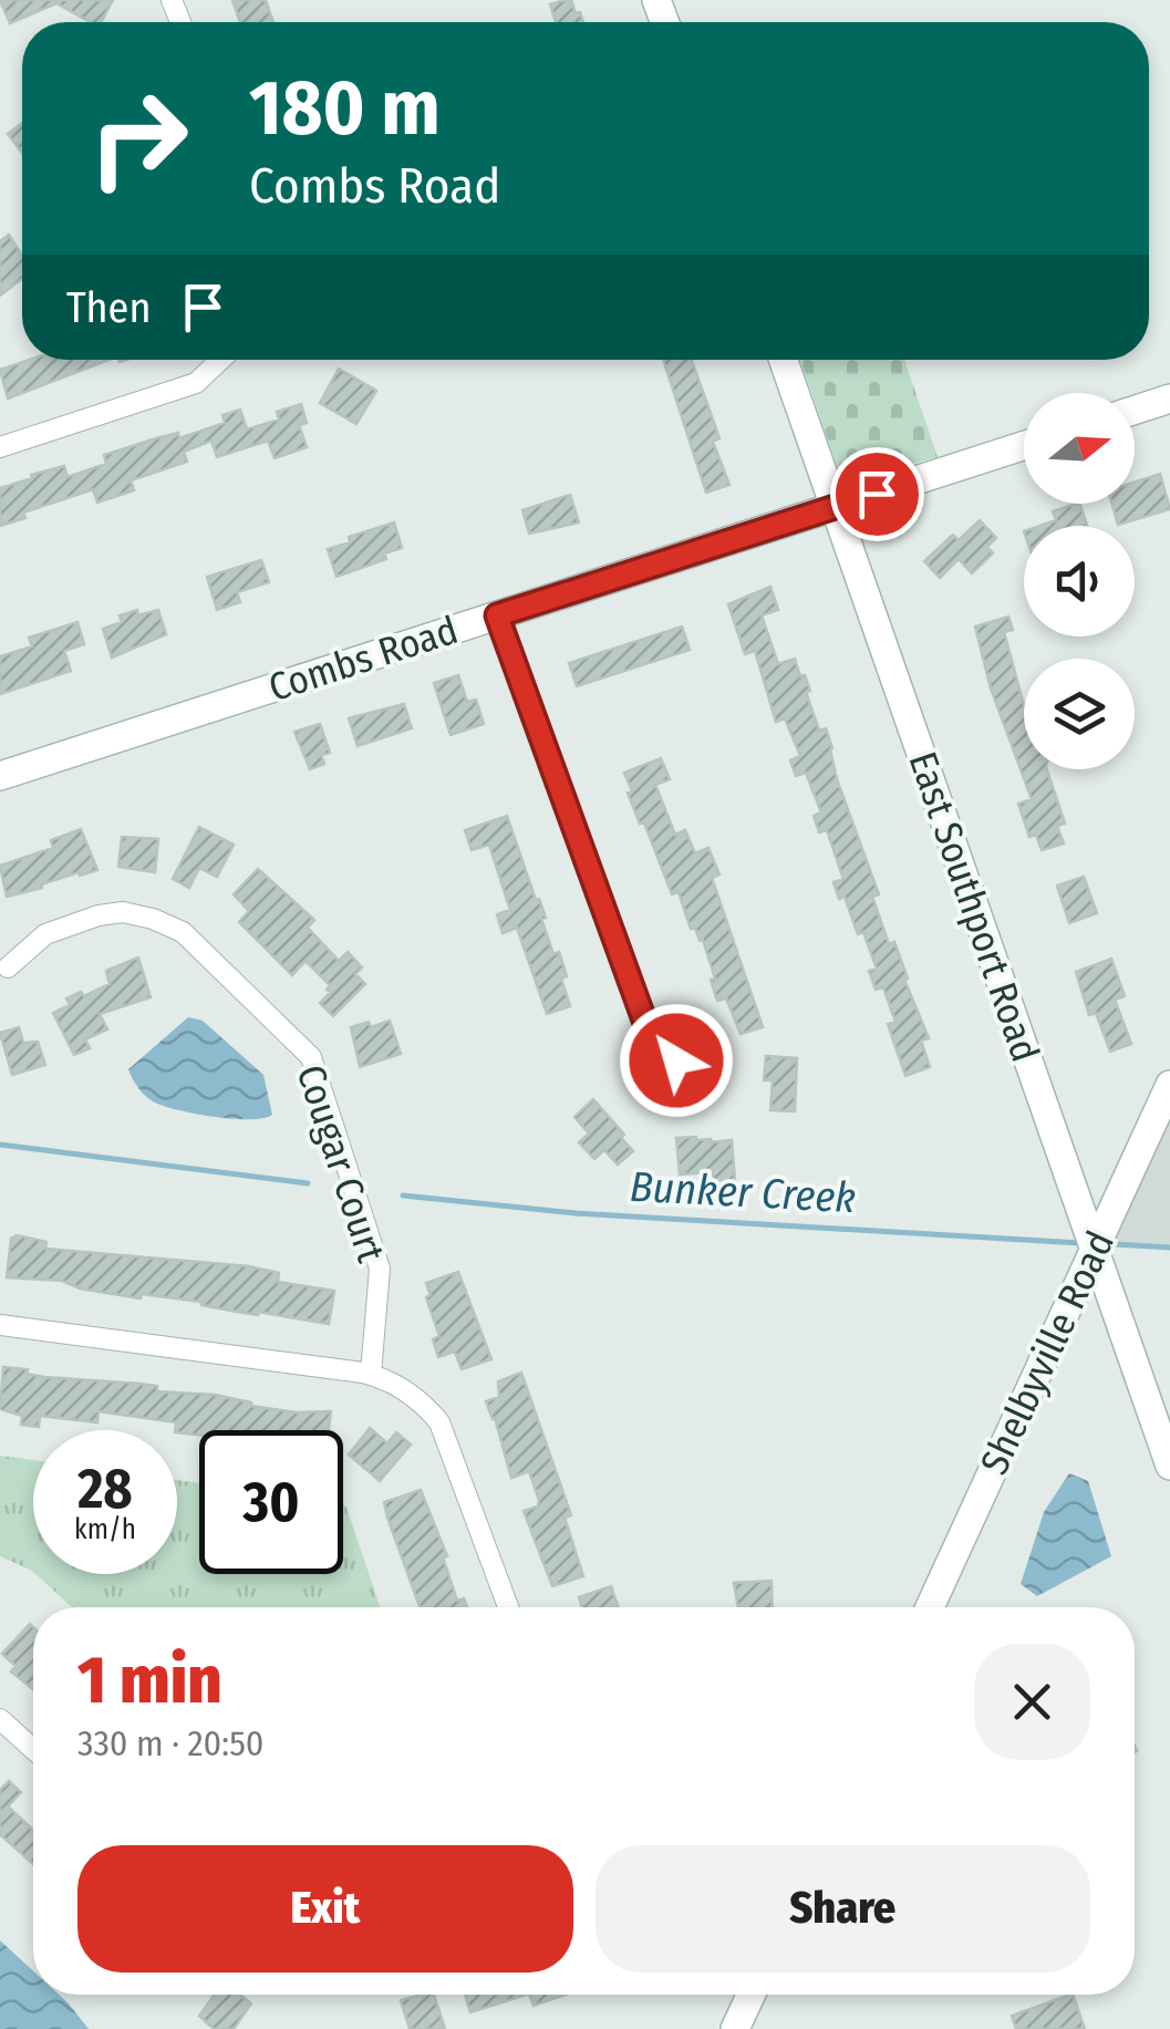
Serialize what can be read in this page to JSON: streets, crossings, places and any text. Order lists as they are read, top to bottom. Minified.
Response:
{"streets":{"main road":["Combs Road","East Southport Road","Shelbyville Road"],"street":["Cougar Court"]},"crossings":[["Combs Road","East Southport Road"],["East Southport Road","Shelbyville Road"]],"water":["Bunker Creek"],"north":"right","page":{"turn":["180 m","Combs Road"],"then":"Then","speed":"28 km/h","limit":"30","heading":["1 min","330 m · 20:50"],"buttons":["Exit","Share"]}}
